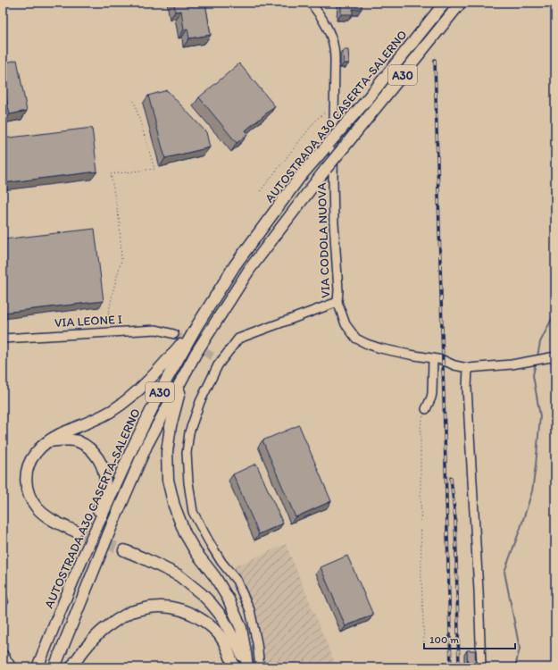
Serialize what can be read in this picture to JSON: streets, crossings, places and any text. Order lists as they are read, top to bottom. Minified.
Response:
{"streets":{"highway":["A30","AUTOSTRADA A30 CASERTA-SALERNO"],"street":["VIA CODOLA NUOVA","VIA LEONE I"]},"scale_bar":"100 m"}
